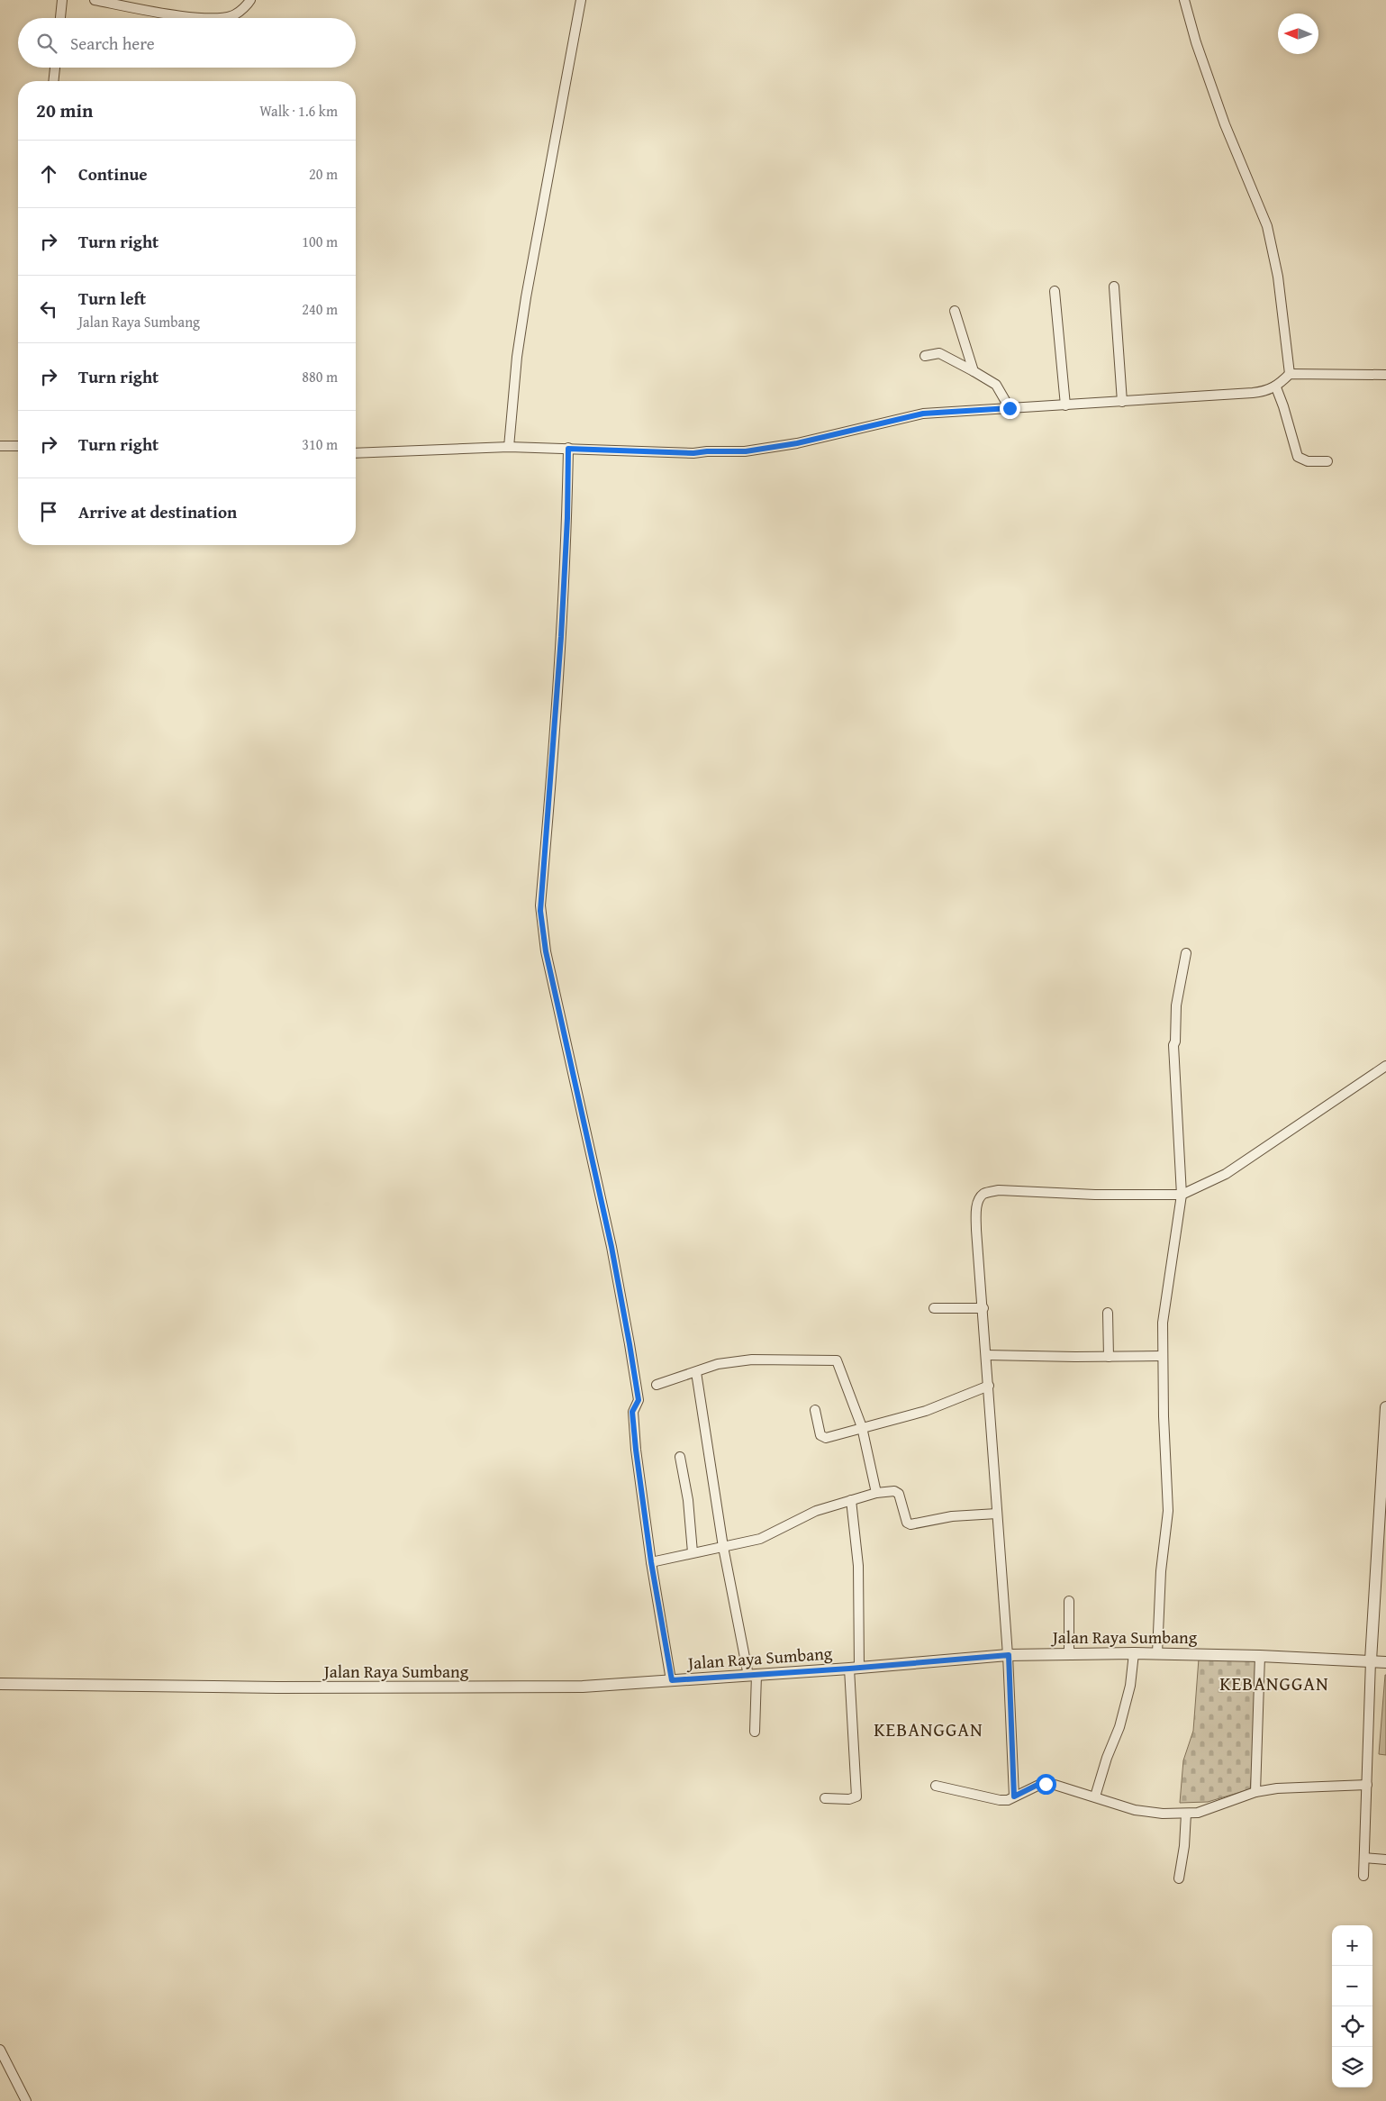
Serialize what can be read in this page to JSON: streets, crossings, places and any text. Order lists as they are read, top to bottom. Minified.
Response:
{"streets":{"street":["Jalan Raya Sumbang"]},"districts":["KEBANGGAN","KEBANGGAN"],"north":"left","page":{"search":"Search here","heading":["20 min","Walk · 1.6 km"],"list":[["Continue","20 m"],["Turn right","100 m"],["Turn left","Jalan Raya Sumbang","240 m"],["Turn right","880 m"],["Turn right","310 m"],"Arrive at destination"],"map_buttons":["+","−"]}}
